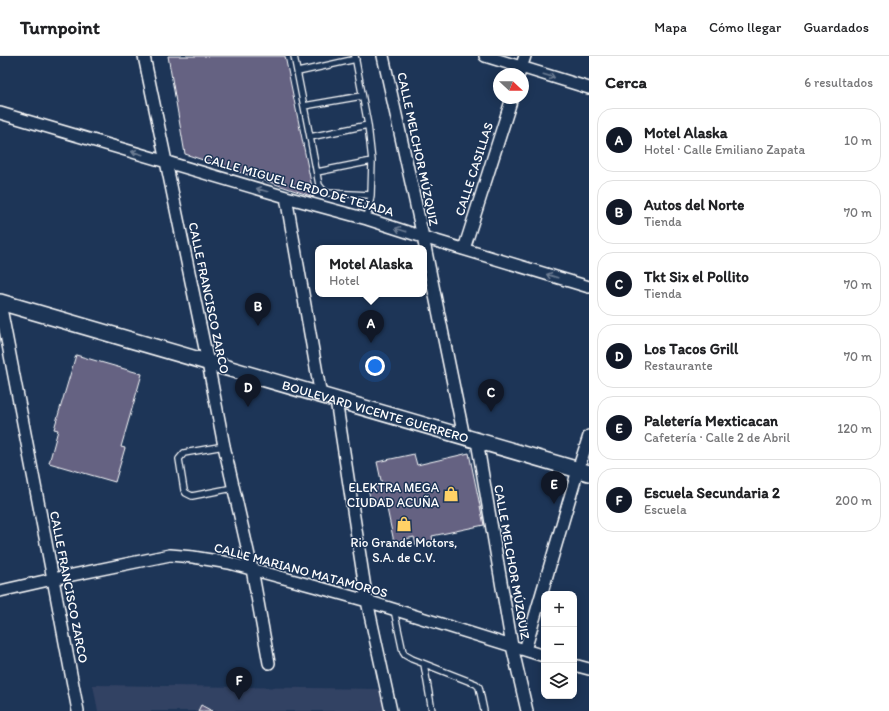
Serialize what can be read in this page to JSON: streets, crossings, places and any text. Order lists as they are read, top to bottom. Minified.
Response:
{"streets":{"main road":["BOULEVARD VICENTE GUERRERO"],"street":["CALLE MELCHOR MÚZQUIZ","CALLE CASILLAS","CALLE MIGUEL LERDO DE TEJADA","CALLE FRANCISCO ZARCO","CALLE MARIANO MATAMOROS"]},"crossings":[["CALLE MELCHOR MÚZQUIZ","CALLE MIGUEL LERDO DE TEJADA"],["CALLE MELCHOR MÚZQUIZ","BOULEVARD VICENTE GUERRERO"],["CALLE MELCHOR MÚZQUIZ","CALLE MARIANO MATAMOROS"],["CALLE CASILLAS","CALLE MIGUEL LERDO DE TEJADA"],["CALLE MIGUEL LERDO DE TEJADA","CALLE FRANCISCO ZARCO"],["CALLE FRANCISCO ZARCO","BOULEVARD VICENTE GUERRERO"],["CALLE FRANCISCO ZARCO","CALLE MARIANO MATAMOROS"]],"one_way":["CALLE MIGUEL LERDO DE TEJADA"],"places":{"shop":["ELEKTRA MEGA CIUDAD ACUÑA","Rio Grande Motors, S.A. de C.V."]},"north":"right","page":{"header":"Turnpoint","nav":["Mapa","Cómo llegar","Guardados"],"heading":["Cerca","6 resultados"],"list":[{"mark":"A","name":"Motel Alaska","note":"Hotel · Calle Emiliano Zapata","value":"10 m"},{"mark":"B","name":"Autos del Norte","note":"Tienda","value":"70 m"},{"mark":"C","name":"Tkt Six el Pollito","note":"Tienda","value":"70 m"},{"mark":"D","name":"Los Tacos Grill","note":"Restaurante","value":"70 m"},{"mark":"E","name":"Paletería Mexticacan","note":"Cafetería · Calle 2 de Abril","value":"120 m"},{"mark":"F","name":"Escuela Secundaria 2","note":"Escuela","value":"200 m"}],"popup":["Motel Alaska","Hotel"],"pins":["B","A","D","C","E","F"],"map_buttons":["+","−"]}}
